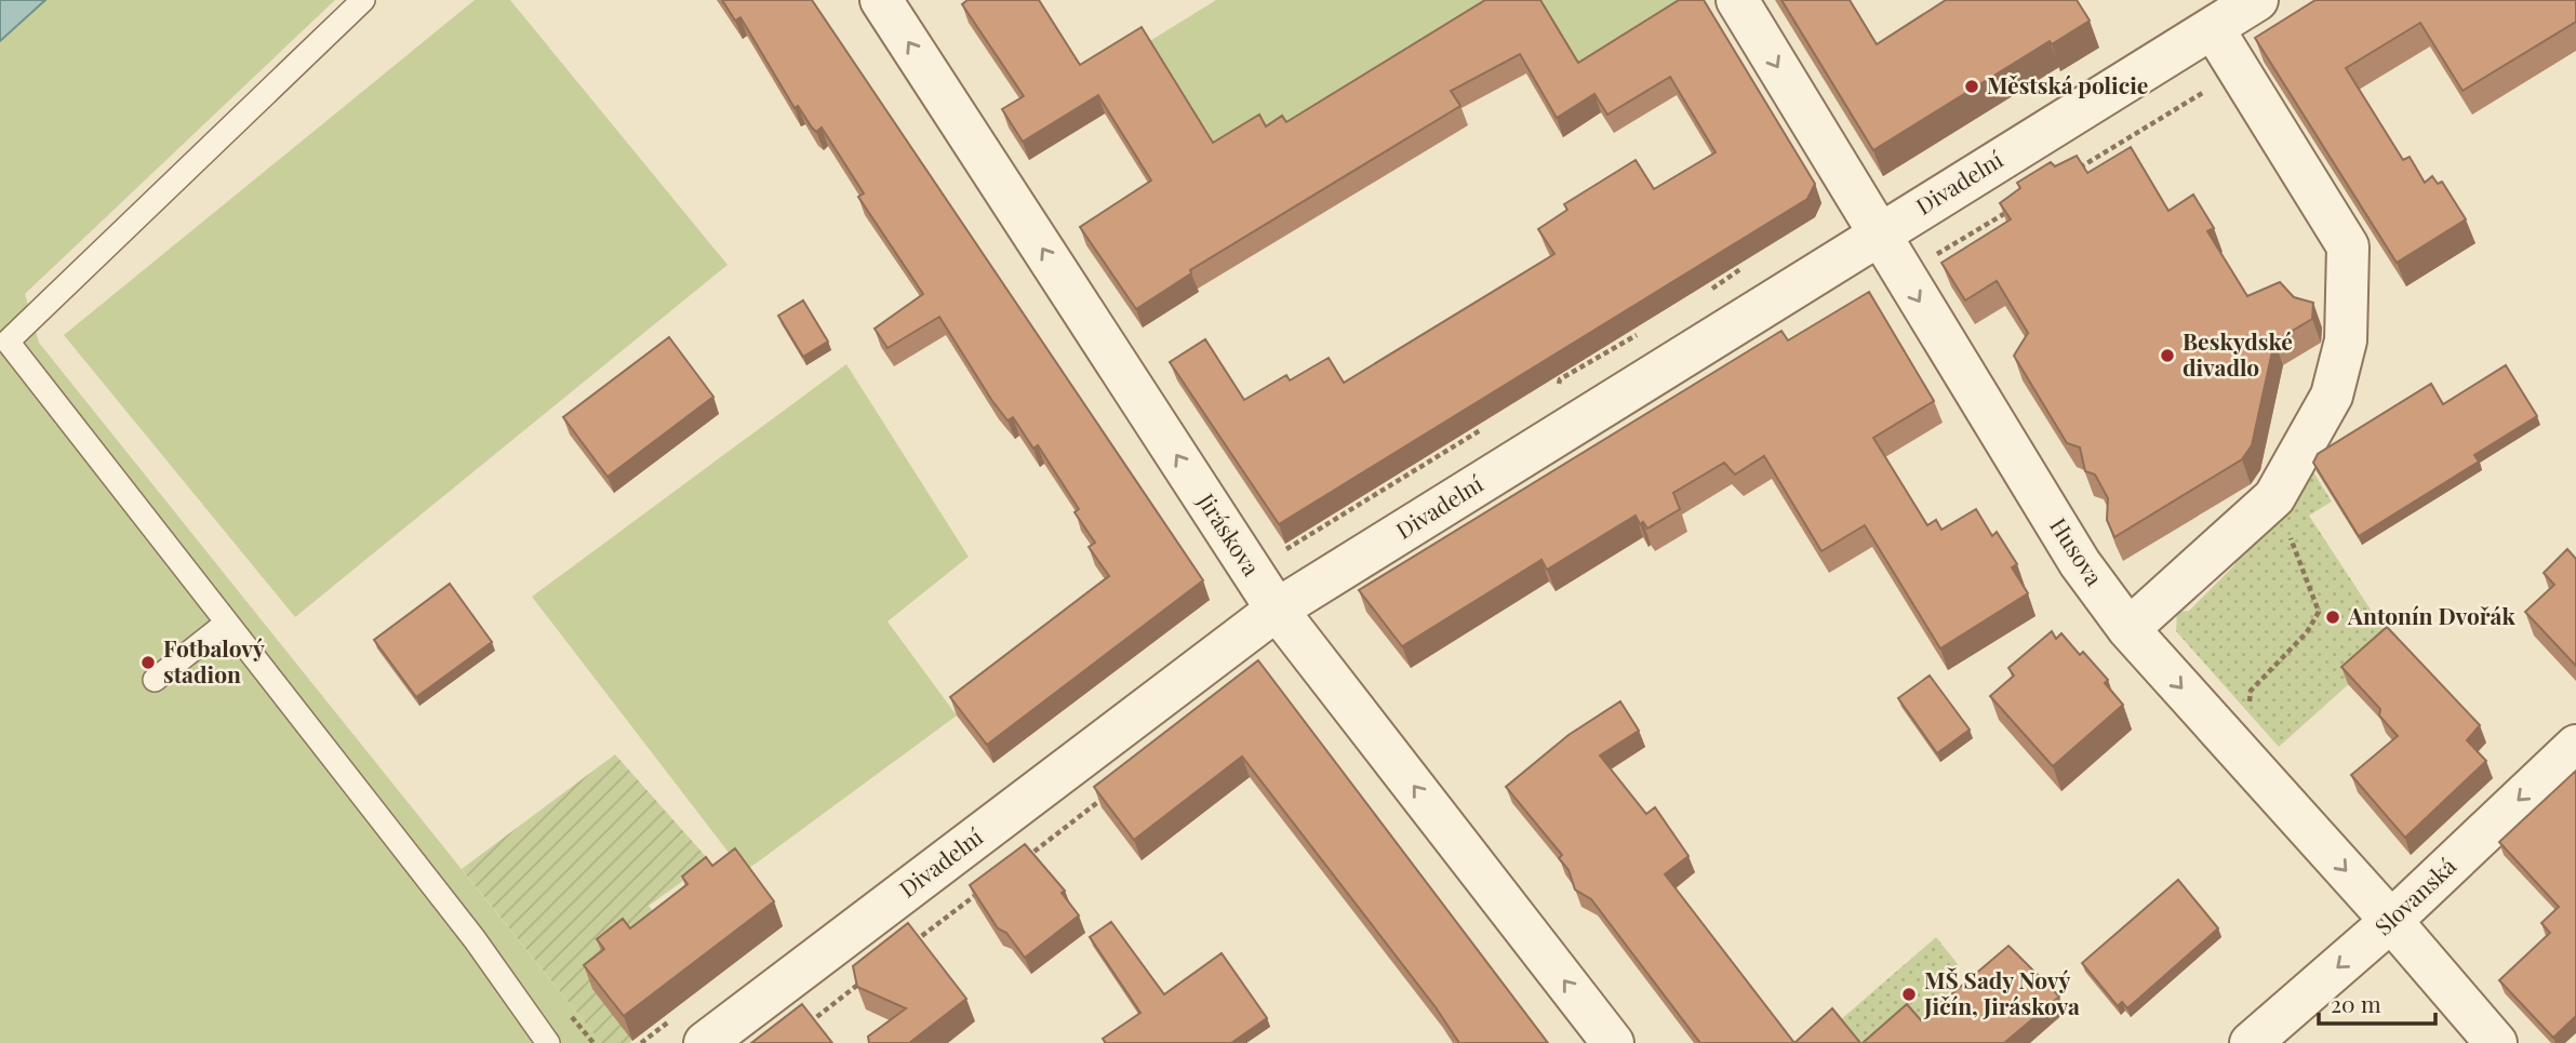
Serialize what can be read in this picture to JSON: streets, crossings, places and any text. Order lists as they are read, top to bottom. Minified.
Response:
{"streets":{"street":["Divadelní","Jiráskova","Husova","Slovanská"]},"crossings":[["Divadelní","Jiráskova"],["Divadelní","Husova"],["Husova","Slovanská"]],"one_way":["Jiráskova","Husova","Slovanská"],"places":["Městská policie","Beskydské divadlo","Antonín Dvořák","Fotbalový stadion","MŠ Sady Nový Jičín, Jiráskova"],"scale_bar":"20 m"}
